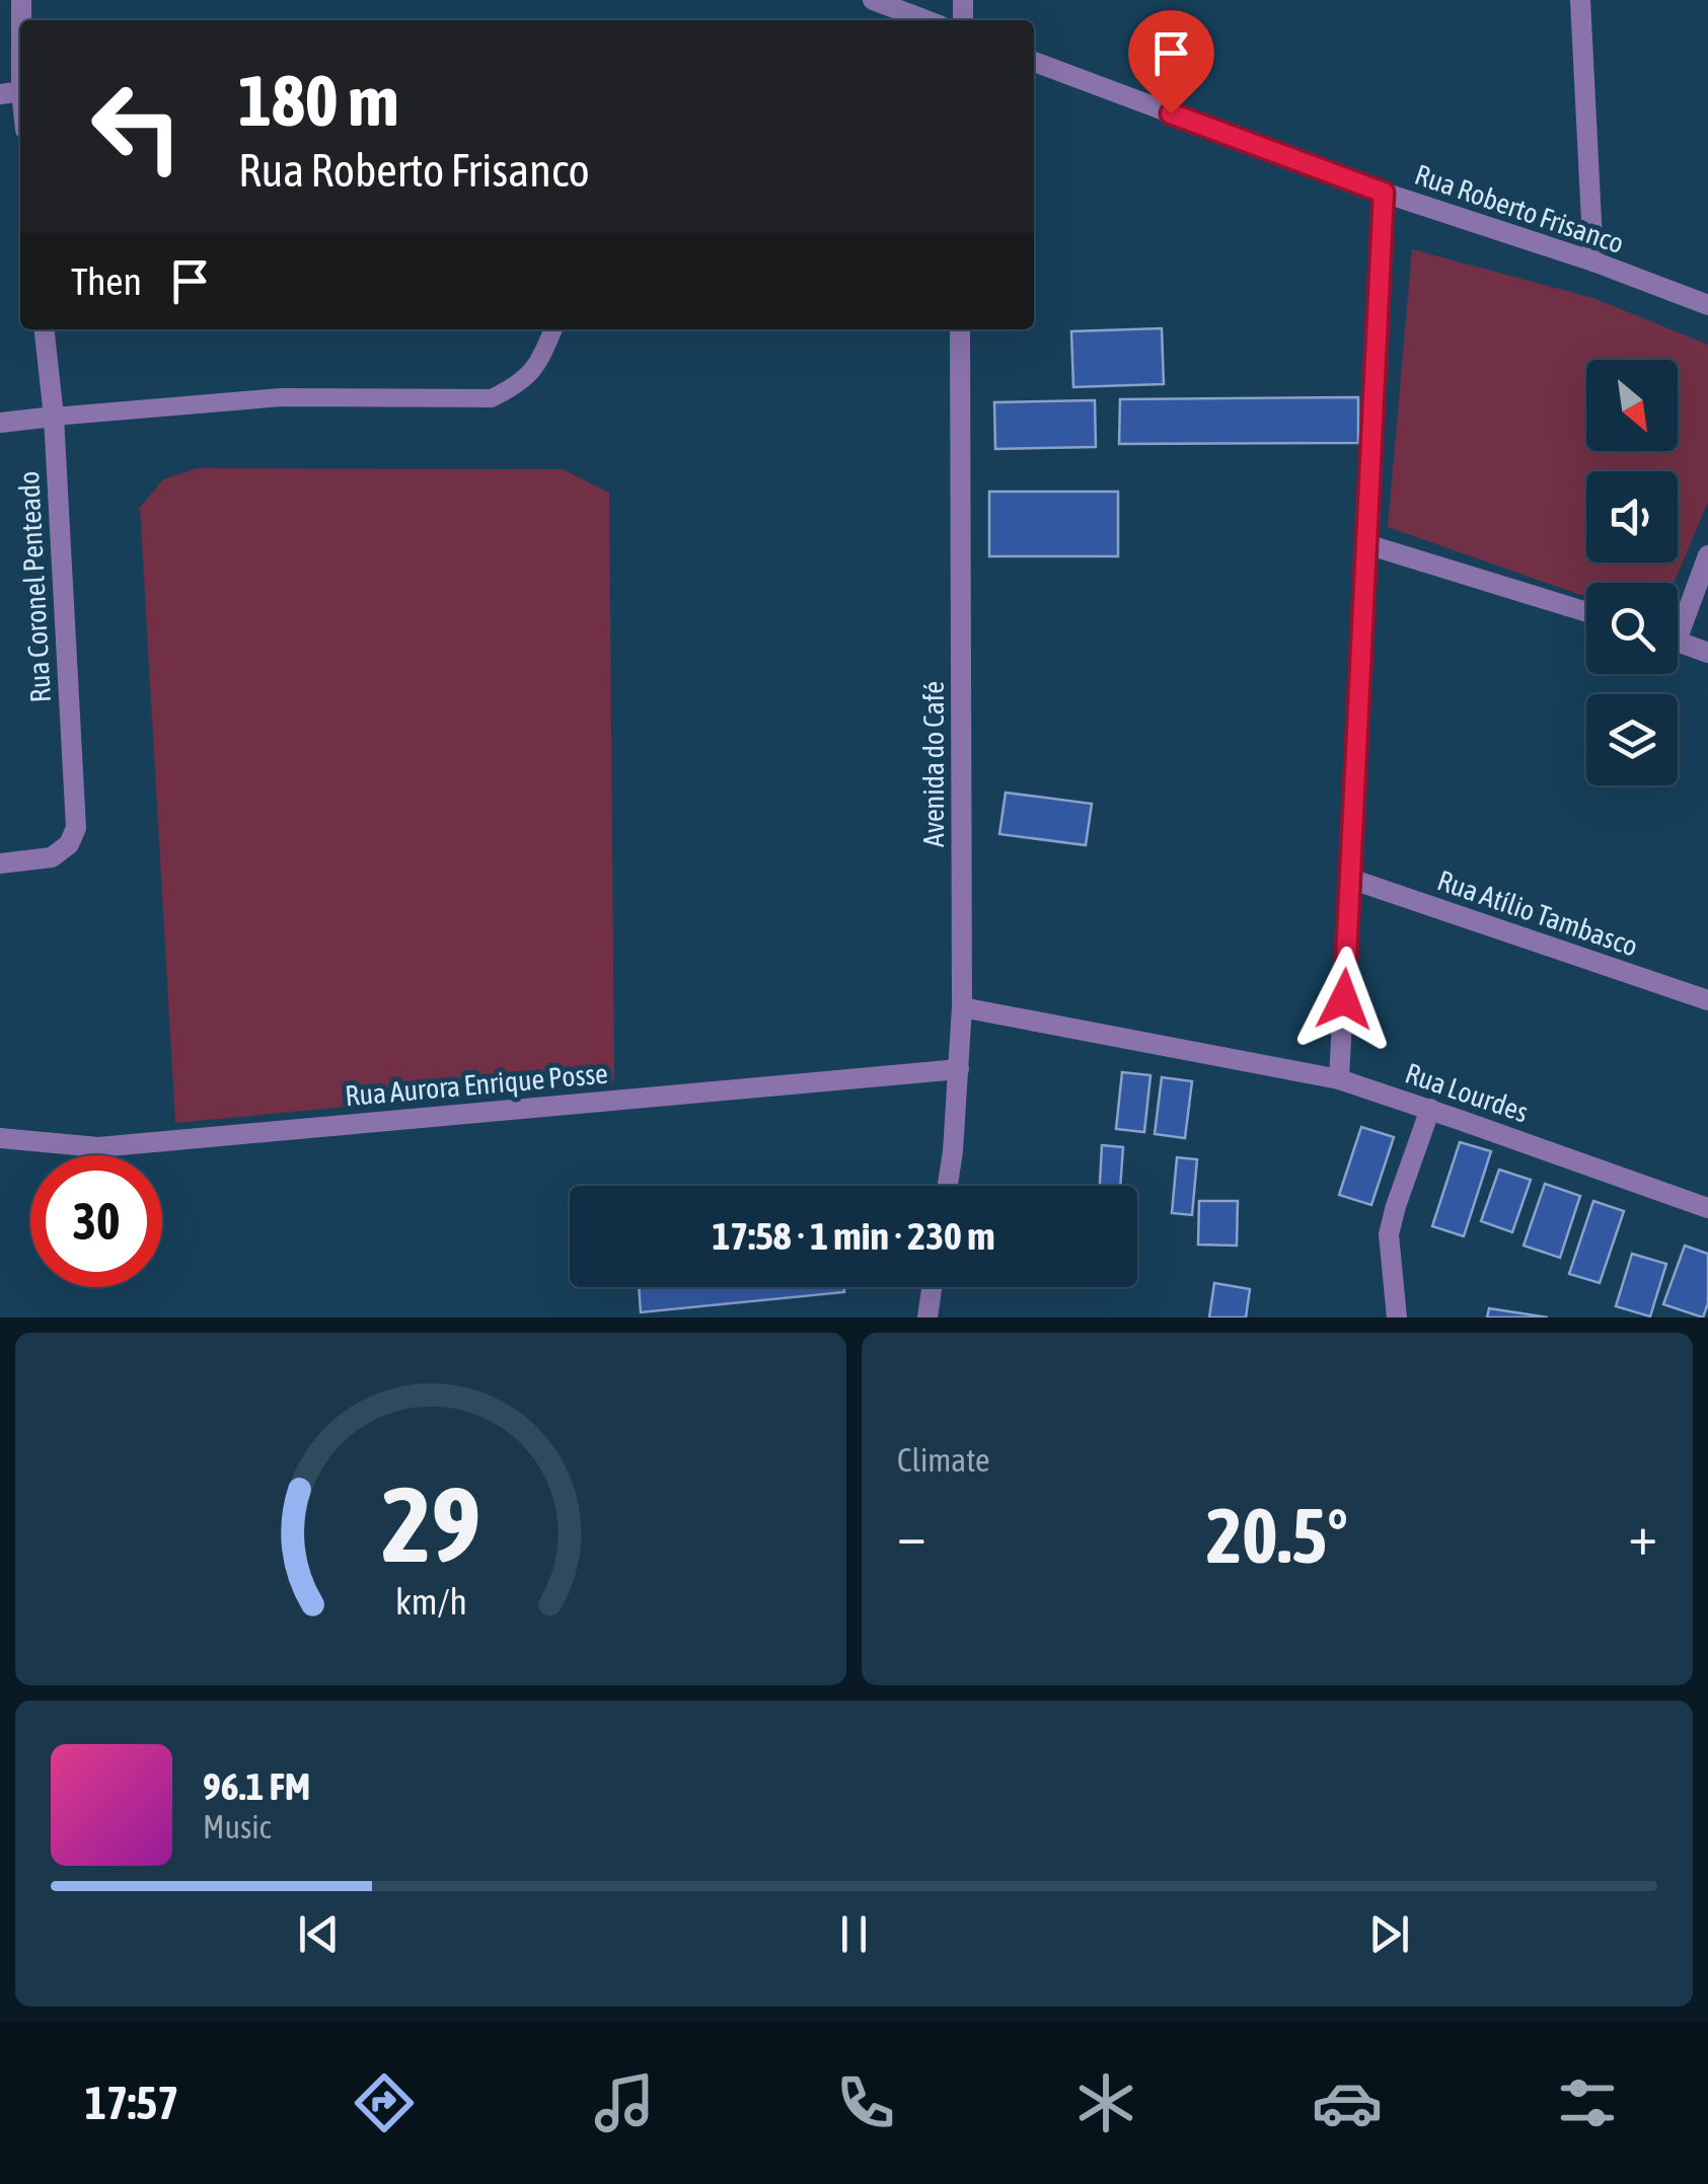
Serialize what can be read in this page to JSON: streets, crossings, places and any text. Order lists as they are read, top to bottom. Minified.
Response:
{"streets":{"street":["Rua Roberto Frisanco","Rua Coronel Penteado","Avenida do Café","Rua Atílio Tambasco","Rua Aurora Enrique Posse","Rua Lourdes"]},"crossings":[["Avenida do Café","Rua Aurora Enrique Posse"],["Avenida do Café","Rua Lourdes"]],"north":"bottom right","page":{"turn":["180 m","Rua Roberto Frisanco"],"then":"Then","limit":"30","trip":"17:58 · 1 min · 230 m","tile":"Climate","heat":["−","20.5°","+"],"song":["96.1 FM","Music"],"tabs":"17:57","gauge":["29","km/h"]}}
